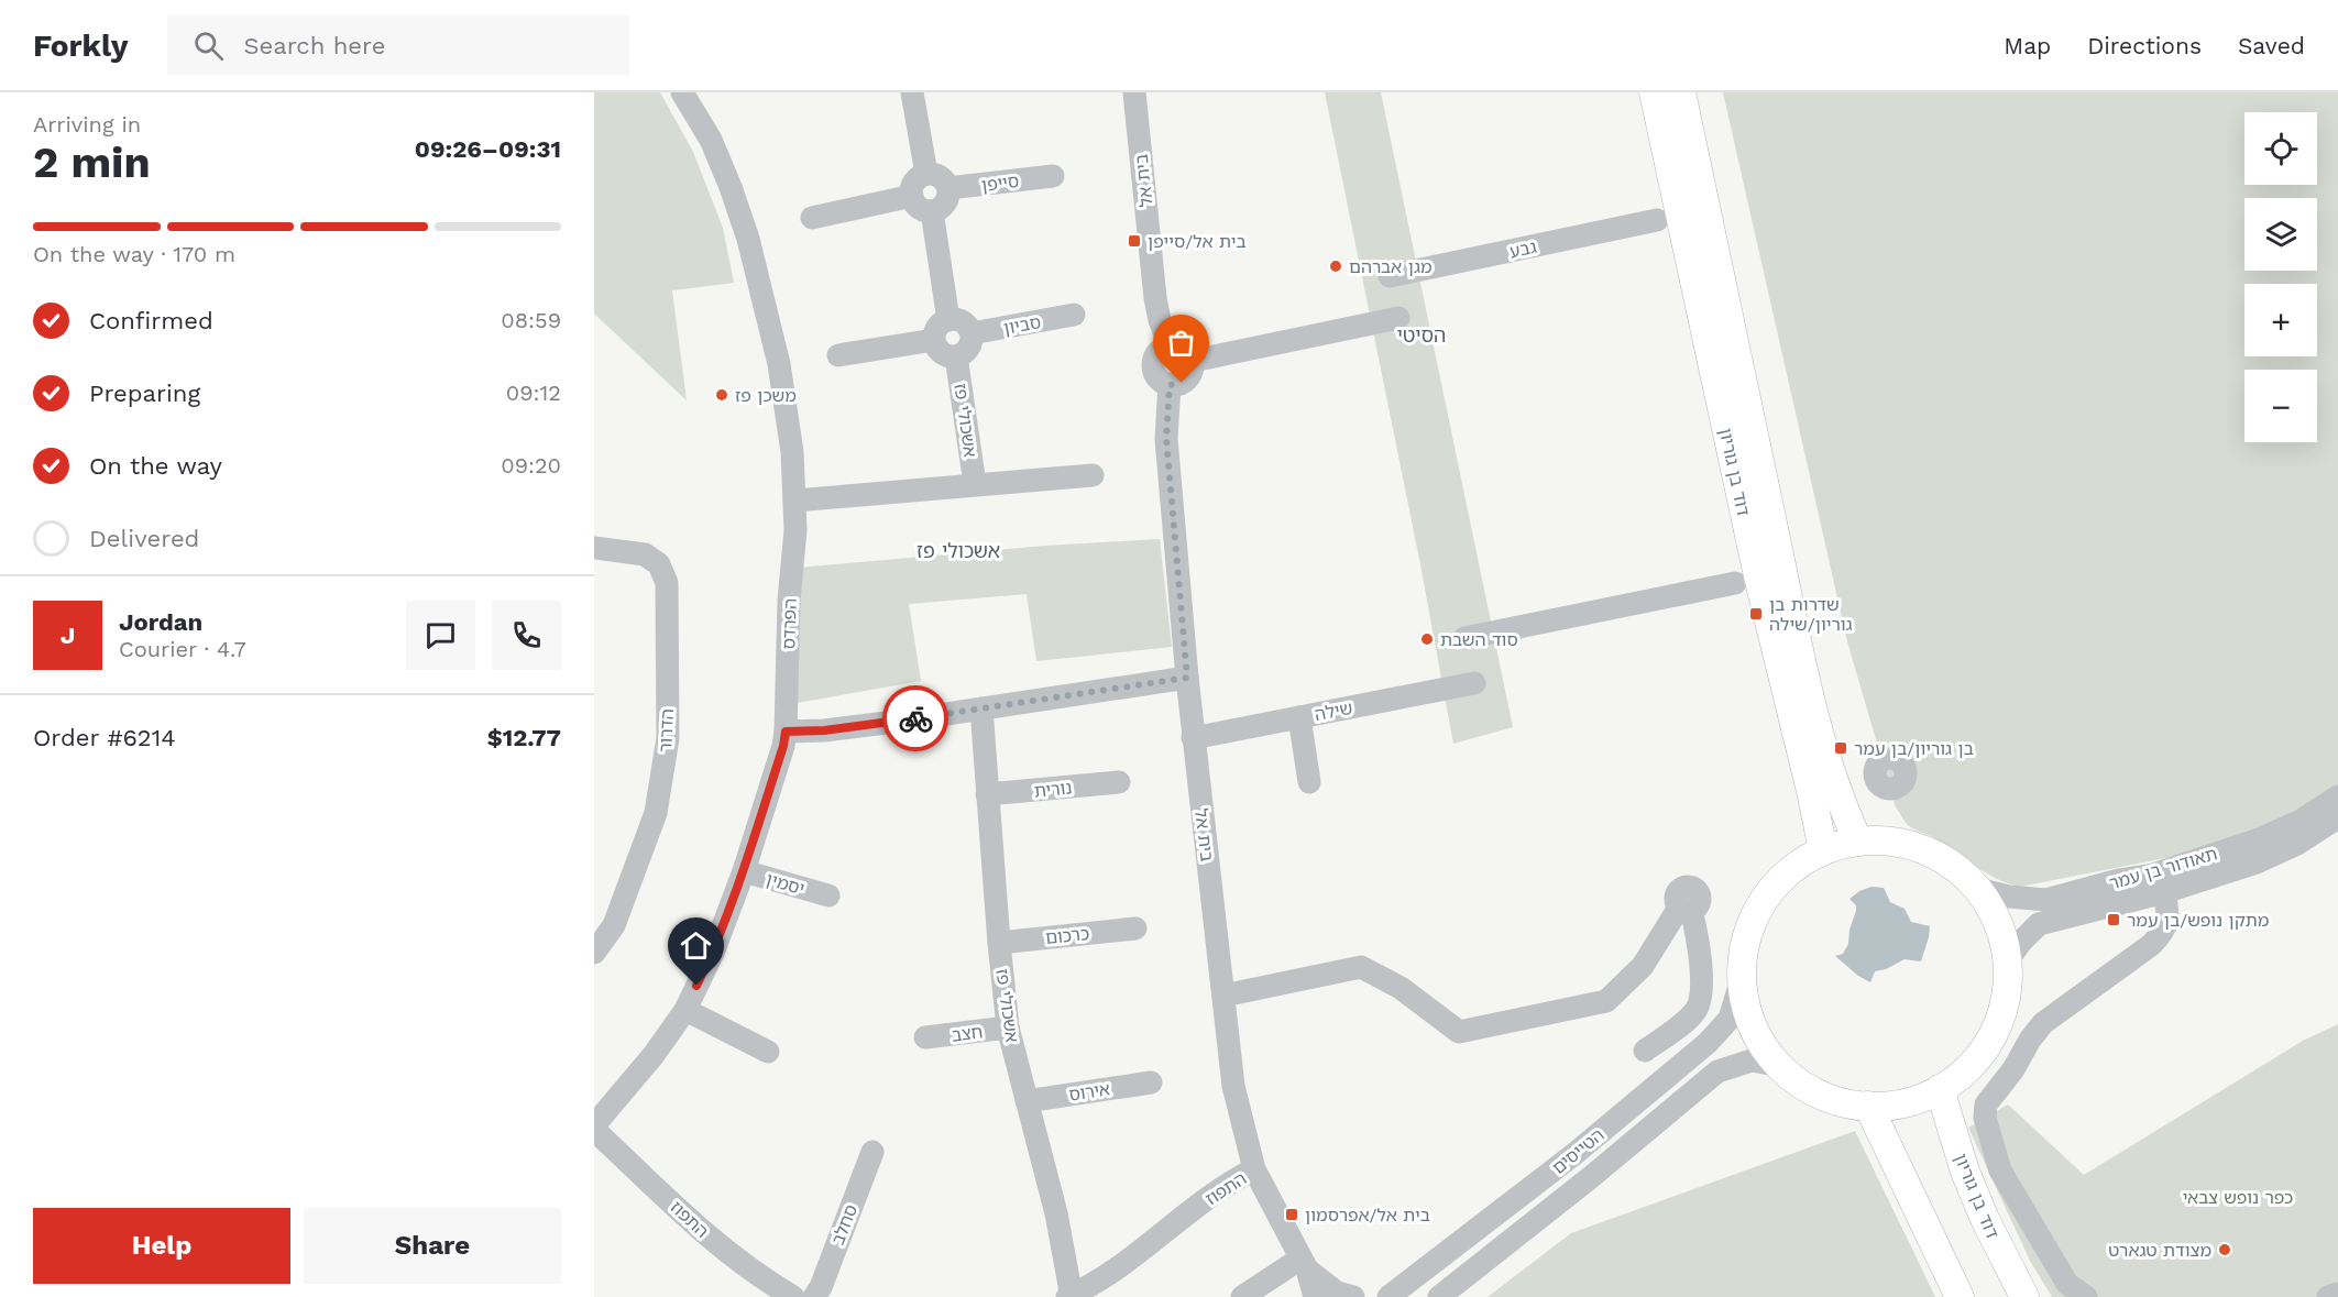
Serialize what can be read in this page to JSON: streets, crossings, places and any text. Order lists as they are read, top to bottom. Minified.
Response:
{"streets":{"main road":["דוד בן גוריון"],"street":["בית אל","סייפן","גבע","סביון","אשכולי פז","הפרדס","שילה","הדרור","נורית","תאודור בן עמר","יסמין","כרכום","חצב","אירוס","הטייסים","התפוז","סחלב"]},"crossings":[["בית אל","שילה"],["בית אל","התפוז"],["סביון","אשכולי פז"],["אשכולי פז","נורית"],["אשכולי פז","כרכום"],["אשכולי פז","חצב"],["אשכולי פז","אירוס"],["אשכולי פז","התפוז"],["הפרדס","יסמין"],["הפרדס","התפוז"]],"districts":["הסיטי","אשכולי פז"],"parks":["כפר נופש צבאי"],"places":{"transit":["בית אל/סייפן","שדרות בן גוריון/שילה","בן גוריון/בן עמר","מתקן נופש/בן עמר","בית אל/אפרסמון"],"other":["מגן אברהם","משכן פז","סוד השבת","מצודת טגארט"]},"page":{"header":"Forkly","search":"Search here","nav":["Map","Directions","Saved"],"heading":["2 min","Arriving in","09:26–09:31"],"panel":["Jordan","Courier · 4.7","Order #6214","$12.77"],"map_buttons":["+","−"],"bar":"On the way · 170 m","list":[["Confirmed","08:59"],["Preparing","09:12"],["On the way","09:20"],"Delivered"],"round":"J","buttons":["Help","Share"]}}
